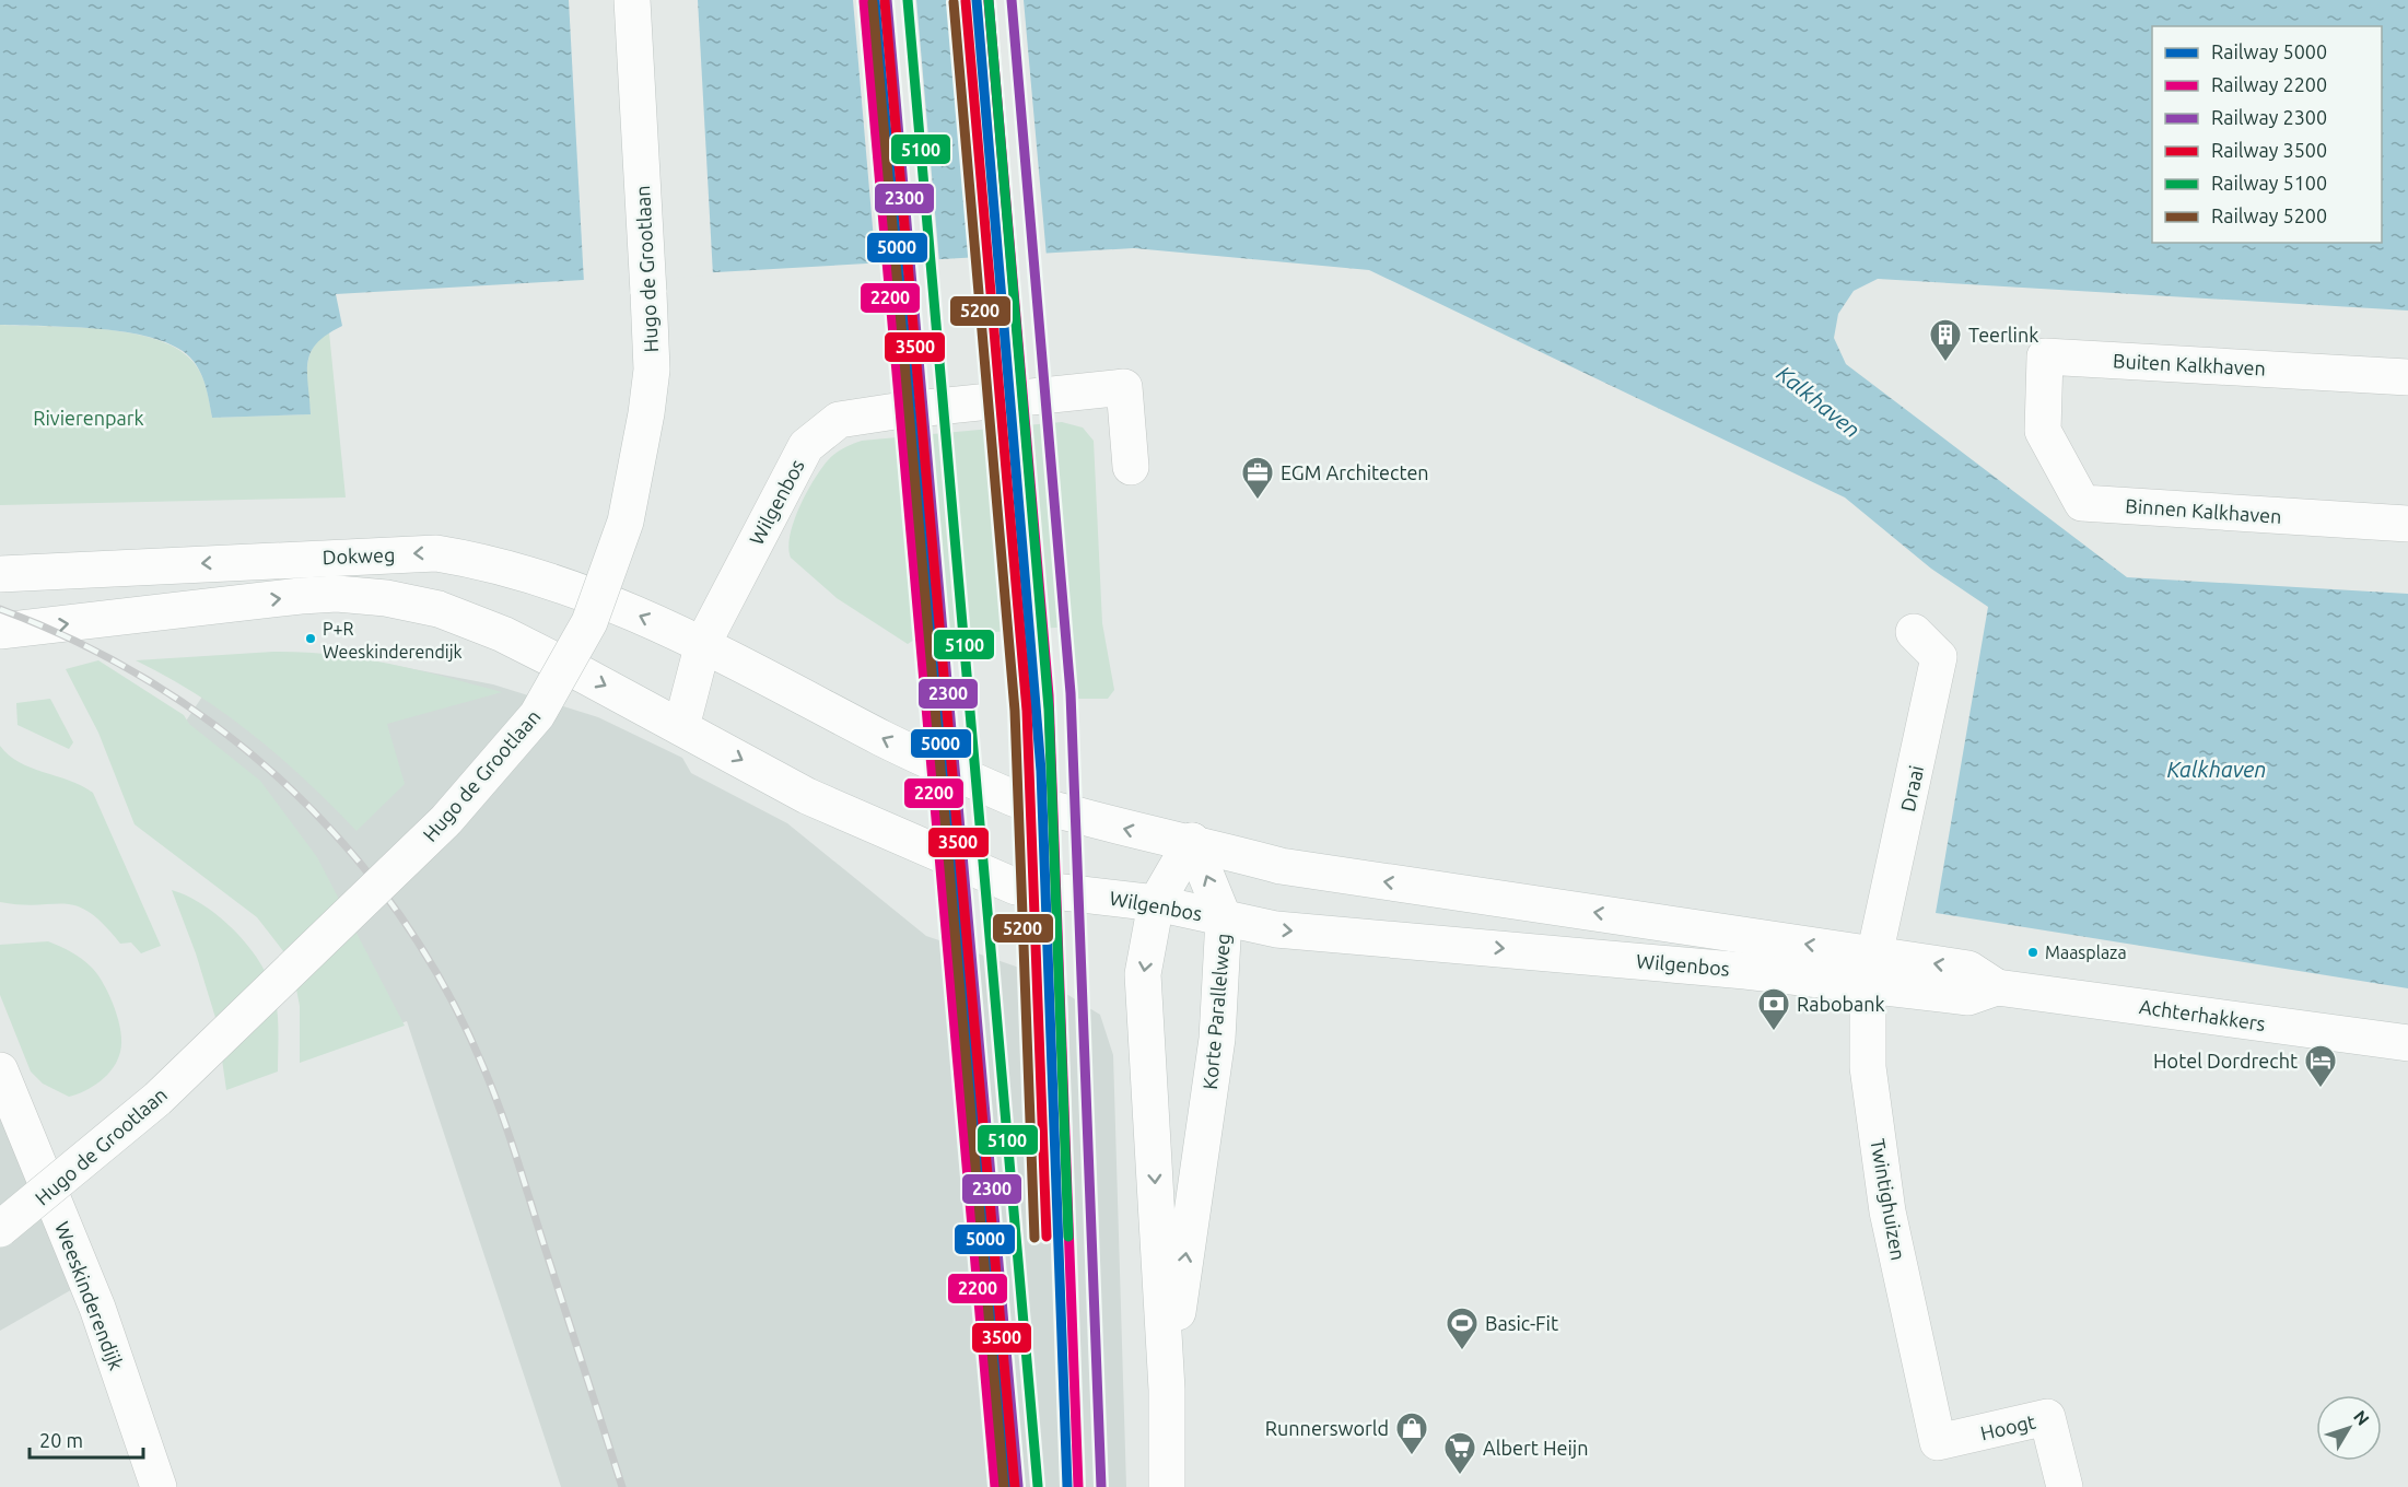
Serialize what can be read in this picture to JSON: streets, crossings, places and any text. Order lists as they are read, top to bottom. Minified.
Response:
{"streets":{"main road":["Hugo de Grootlaan","Buiten Kalkhaven","Wilgenbos","Binnen Kalkhaven","Dokweg","Draai","Korte Parallelweg","Achterhakkers","Twintighuizen","Weeskinderendijk","Hoogt"]},"crossings":[["Buiten Kalkhaven","Binnen Kalkhaven"],["Wilgenbos","Dokweg"],["Wilgenbos","Draai"],["Wilgenbos","Korte Parallelweg"],["Wilgenbos","Achterhakkers"],["Wilgenbos","Twintighuizen"],["Draai","Achterhakkers"],["Draai","Twintighuizen"],["Achterhakkers","Twintighuizen"],["Twintighuizen","Hoogt"]],"water":["Kalkhaven"],"parks":["Rivierenpark"],"places":{"building":["Teerlink"],"office":["EGM Architecten"],"other":["P+R Weeskinderendijk","Maasplaza"],"bank":["Rabobank"],"hotel":["Hotel Dordrecht"],"sports":["Basic-Fit"],"shop":["Runnersworld"],"supermarket":["Albert Heijn"]},"lines":["rail line 5000","rail line 2300","rail line 5100","rail line 2200","rail line 3500","rail line 5200"],"legend":["Railway 5000","Railway 2200","Railway 2300","Railway 3500","Railway 5100","Railway 5200"],"scale_bar":"20 m","north":"top right"}
